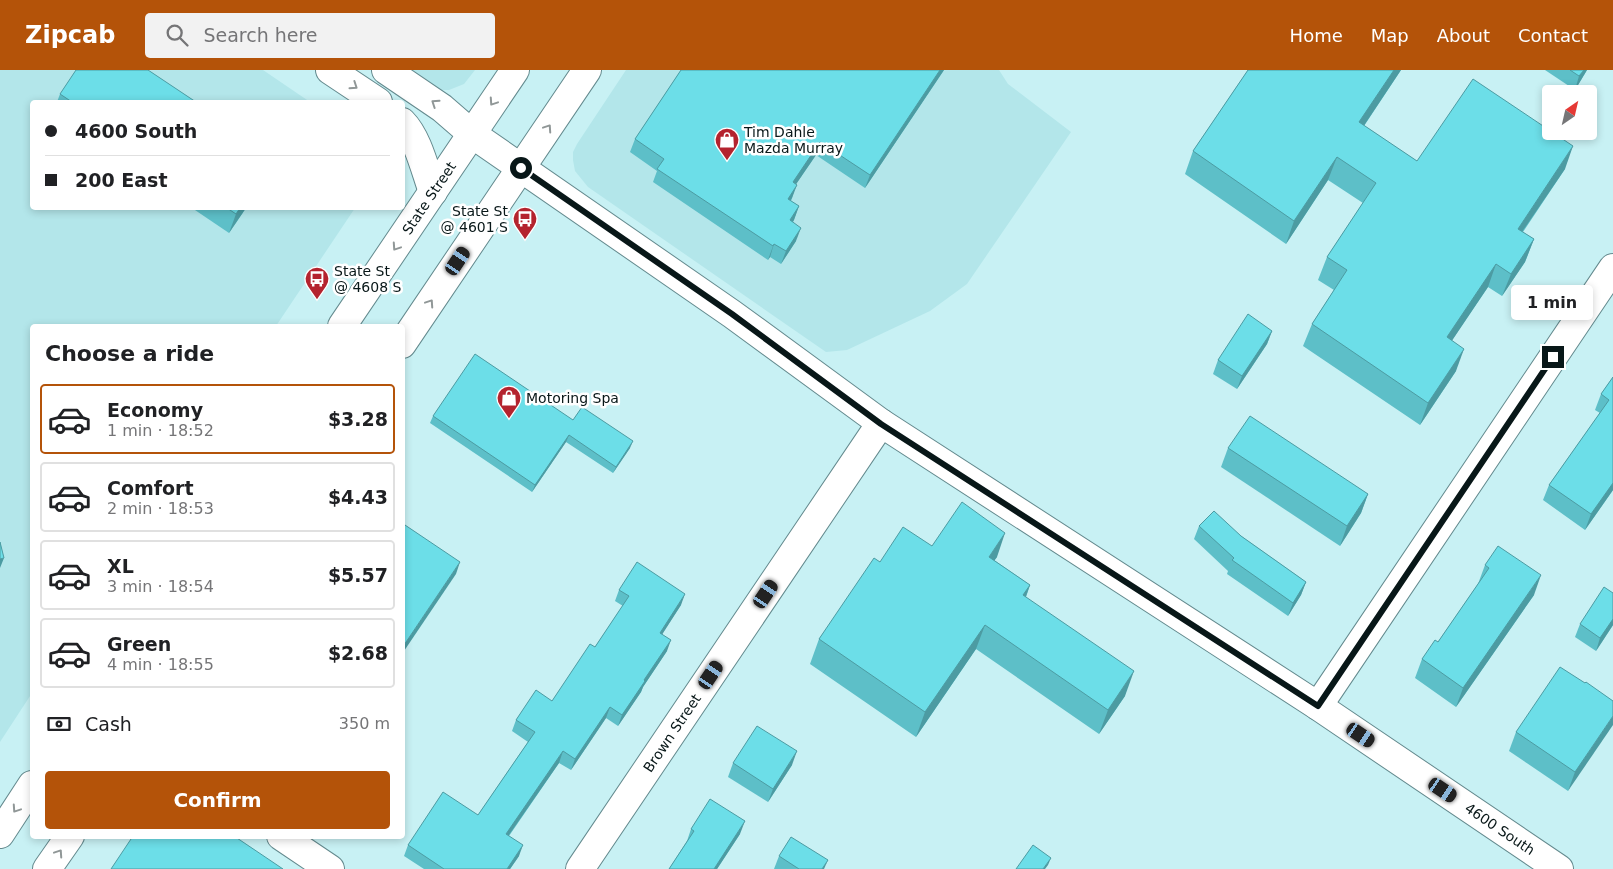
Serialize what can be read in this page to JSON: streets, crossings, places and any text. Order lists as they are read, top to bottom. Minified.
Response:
{"streets":{"street":["State Street","Brown Street","4600 South"]},"crossings":[["State Street","4600 South"],["Brown Street","4600 South"]],"places":{"shop":["Tim Dahle Mazda Murray","Motoring Spa"],"bus stop":["State St @ 4601 S","State St @ 4608 S"]},"north":"top right","page":{"header":"Zipcab","search":"Search here","nav":["Home","Map","About","Contact"],"banner":["4600 South","200 East"],"bubble":"1 min","heading":"Choose a ride","list":[{"name":"Economy","note":"1 min · 18:52","value":"$3.28"},{"name":"Comfort","note":"2 min · 18:53","value":"$4.43"},{"name":"XL","note":"3 min · 18:54","value":"$5.57"},{"name":"Green","note":"4 min · 18:55","value":"$2.68"}],"pay":["Cash","350 m"],"buttons":"Confirm"}}
